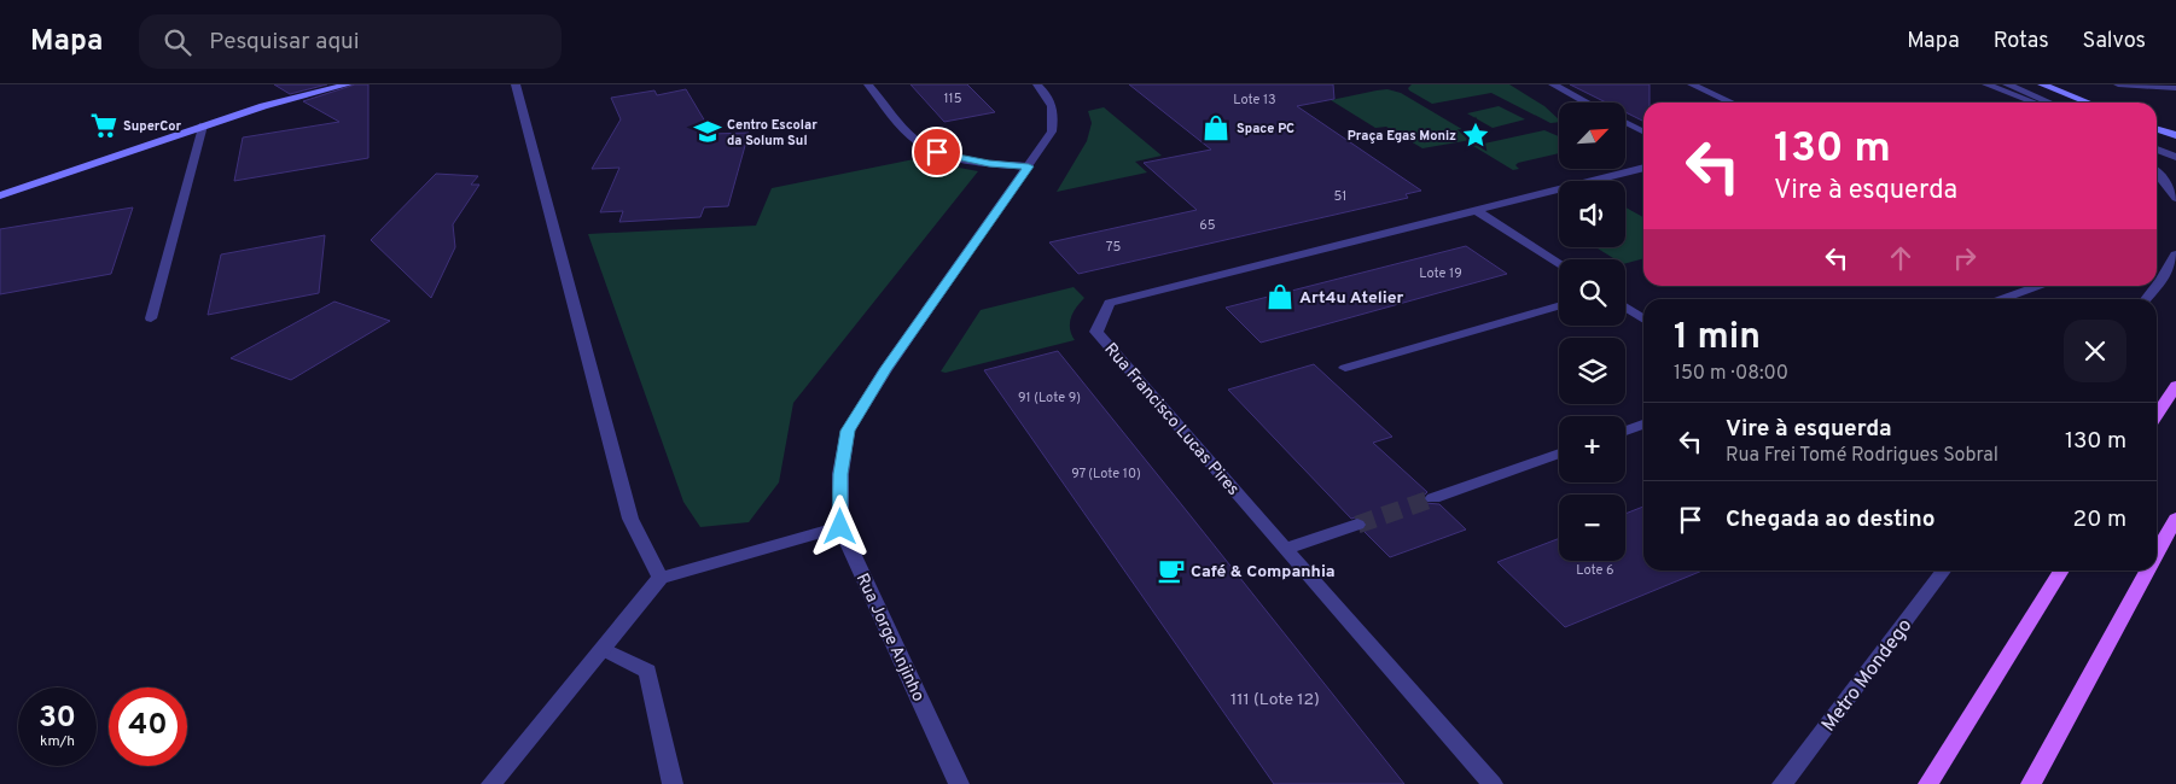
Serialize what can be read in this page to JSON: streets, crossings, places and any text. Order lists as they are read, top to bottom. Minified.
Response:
{"streets":{"street":["Rua Francisco Lucas Pires","Rua Jorge Anjinho","Metro Mondego"]},"places":{"supermarket":["SuperCor"],"shop":["Space PC","Art4u Atelier"],"school or university":["Centro Escolar da Solum Sul"],"place":["Praça Egas Moniz"],"cafe":["Café & Companhia"]},"house_numbers":["115","Lote 13","51","65","75","Lote 19","91 (Lote 9)","97 (Lote 10)","Lote 6","111 (Lote 12)"],"north":"top right","page":{"header":"Mapa","search":"Pesquisar aqui","nav":["Mapa","Rotas","Salvos"],"map_buttons":["+","−"],"turn":["130 m","Vire à esquerda"],"heading":["1 min","150 m · 08:00"],"list":[{"name":"Vire à esquerda","note":"Rua Frei Tomé Rodrigues Sobral","value":"130 m"},{"name":"Chegada ao destino","value":"20 m"}],"speed":"30 km/h","limit":"40"}}
